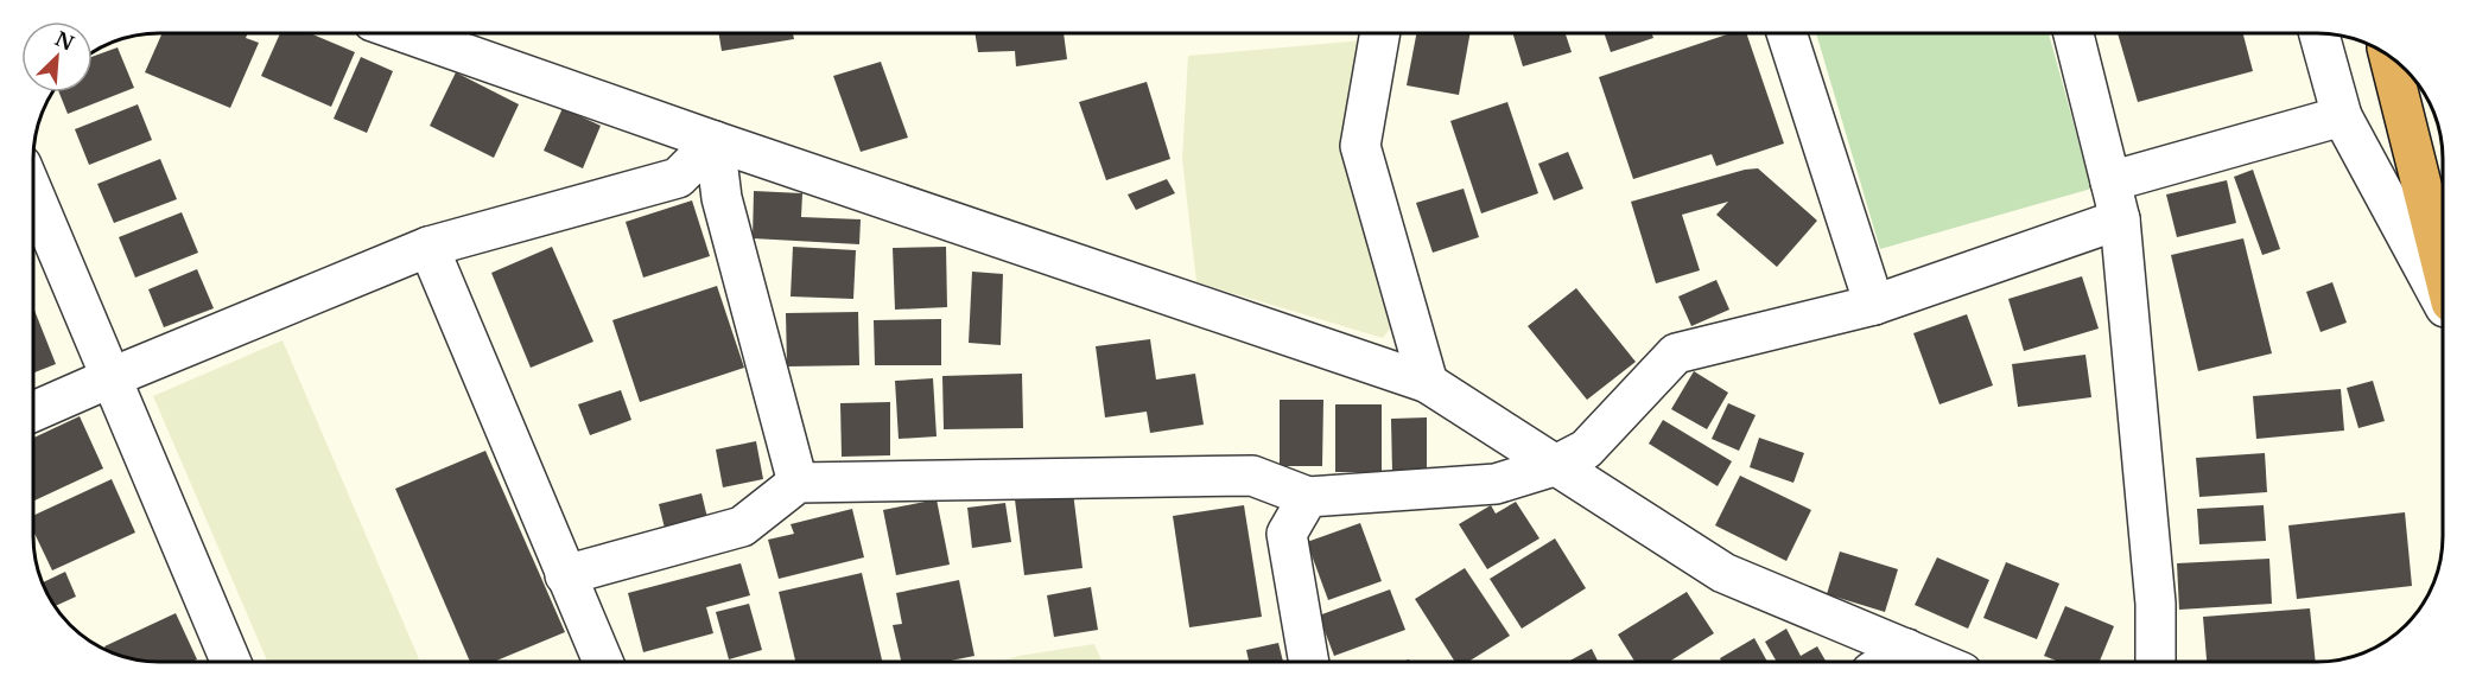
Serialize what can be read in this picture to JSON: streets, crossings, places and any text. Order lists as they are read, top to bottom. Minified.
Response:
{"north":"top right"}
